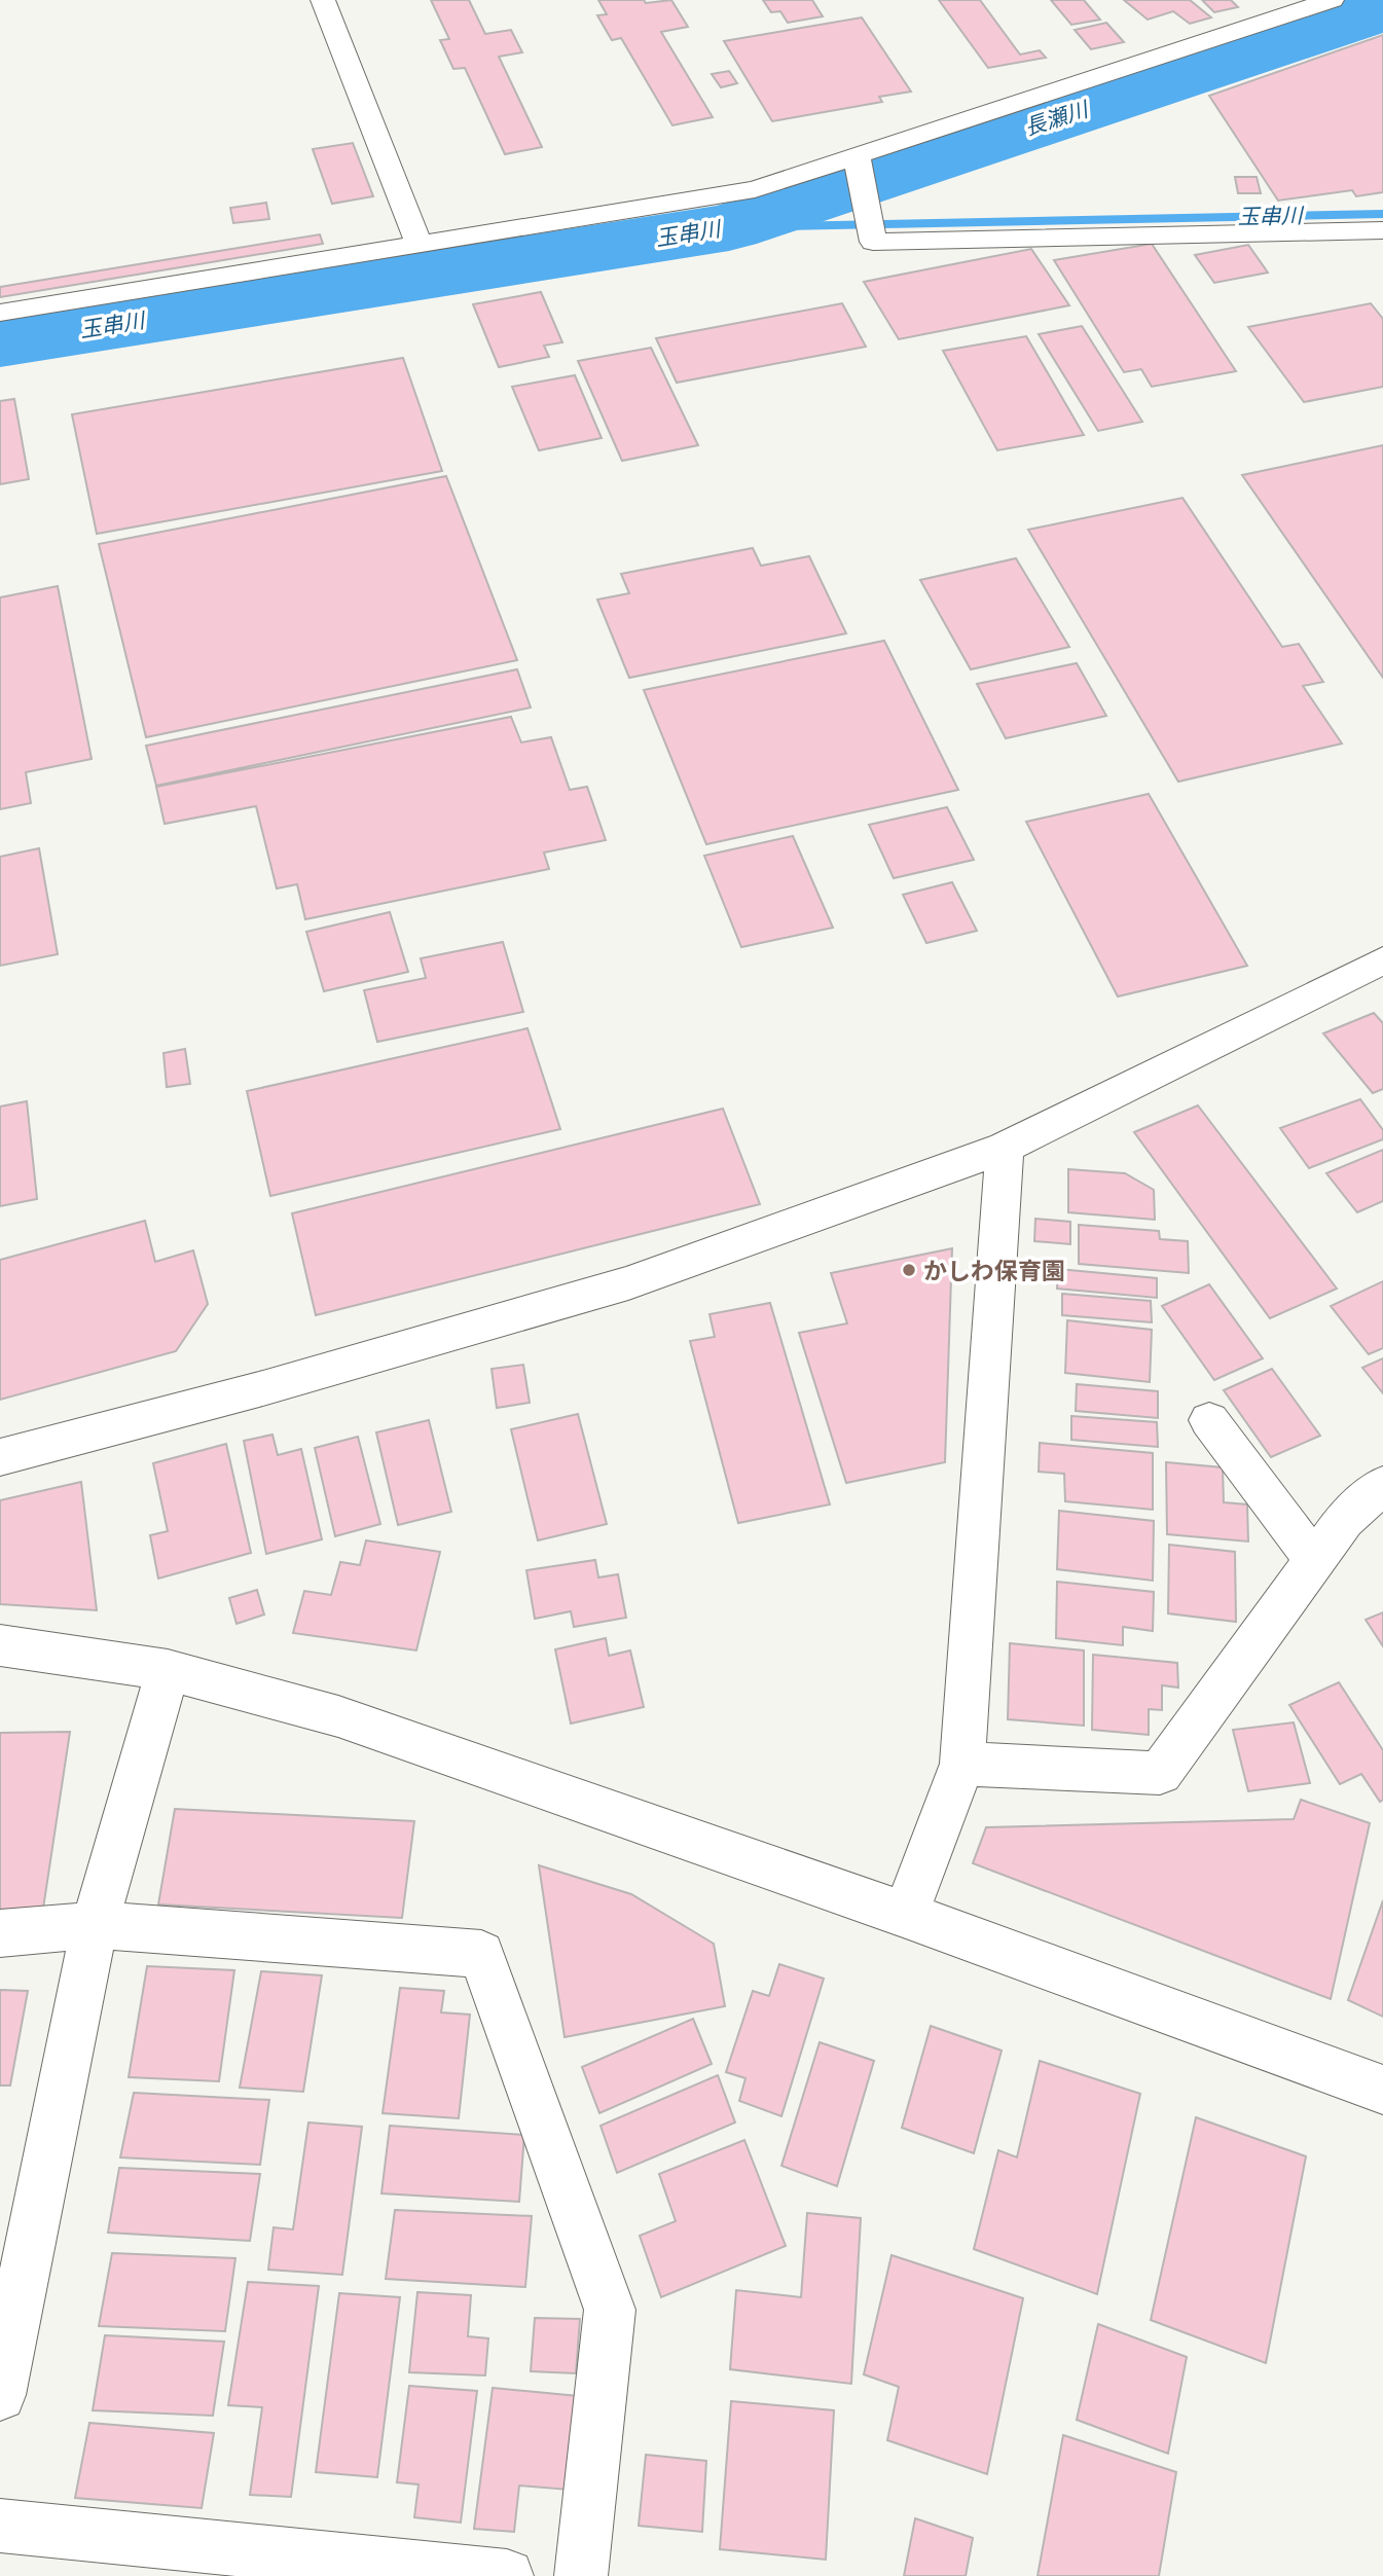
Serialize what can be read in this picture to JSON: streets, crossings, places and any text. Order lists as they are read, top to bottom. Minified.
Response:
{"water":["長瀬川","玉串川"],"places":["かしわ保育園"]}
